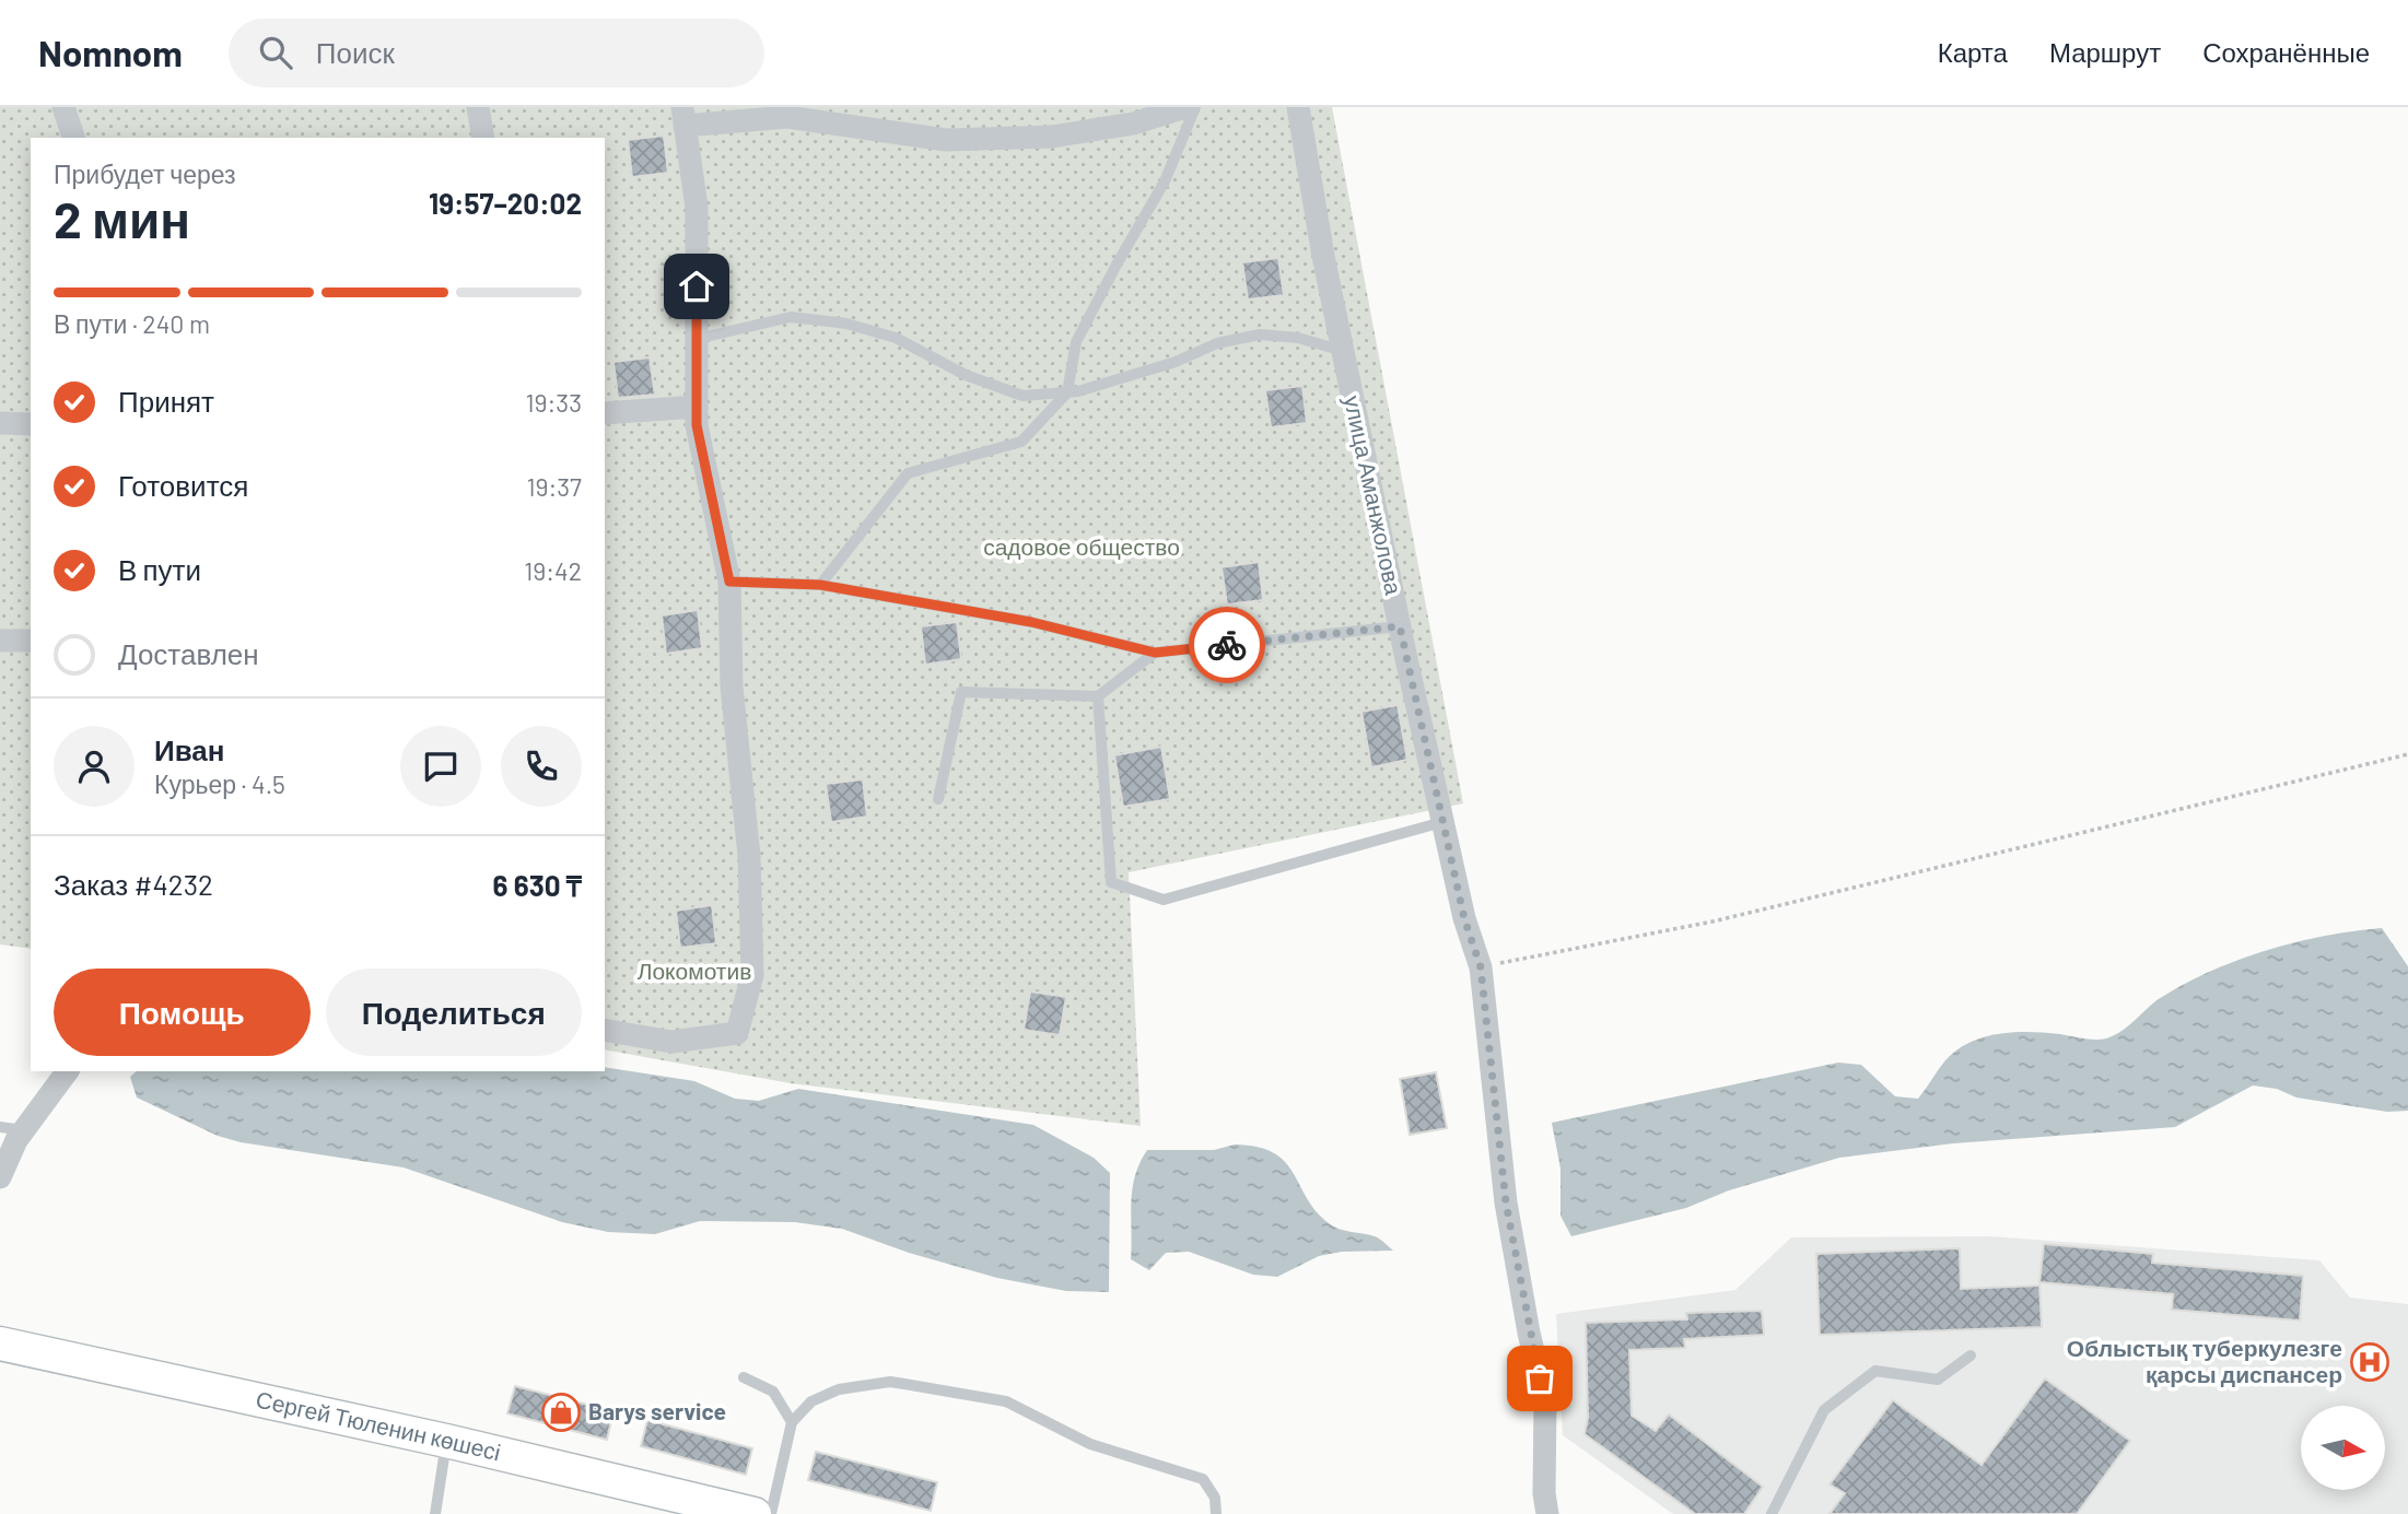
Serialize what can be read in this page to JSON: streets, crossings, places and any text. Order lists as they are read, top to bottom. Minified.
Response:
{"streets":{"main road":["Сергей Тюленин көшесі"],"street":["улица Аманжолова"]},"parks":["садовое общество","Локомотив"],"places":{"hospital":["Облыстық туберкулезге қарсы диспансер"],"shop":["Barys service"]},"north":"right","page":{"header":"Nomnom","search":"Поиск","nav":["Карта","Маршрут","Сохранённые"],"heading":["2 мин","Прибудет через","19:57–20:02"],"panel":["Иван","Курьер · 4.5","Заказ #4232","6 630 ₸"],"bar":"В пути · 240 m","list":[["Принят","19:33"],["Готовится","19:37"],["В пути","19:42"],"Доставлен"],"buttons":["Помощь","Поделиться"]}}
